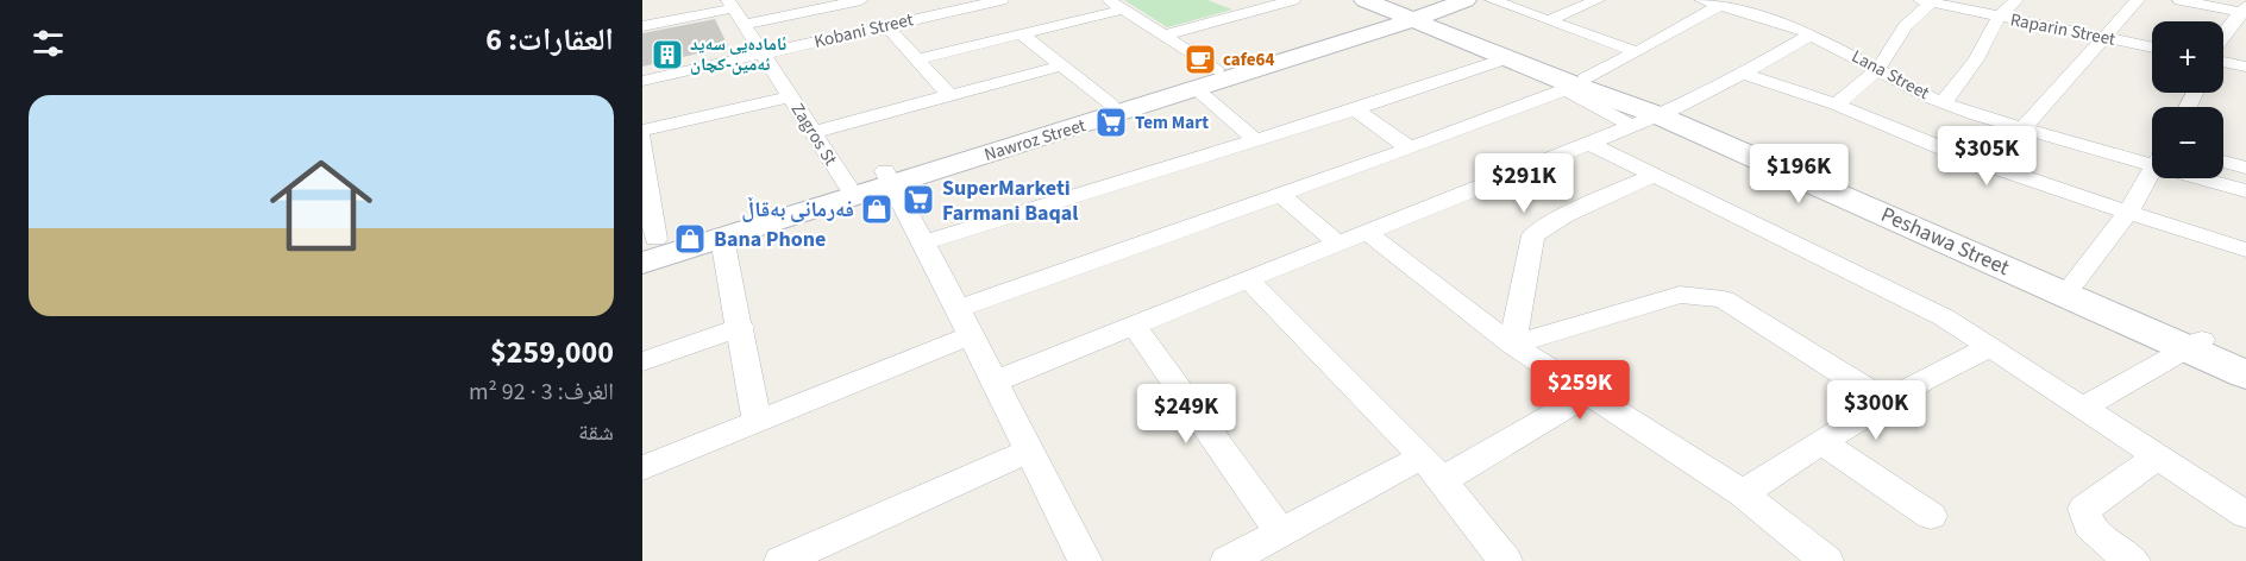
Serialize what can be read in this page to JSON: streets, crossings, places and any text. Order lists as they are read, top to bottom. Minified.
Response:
{"streets":{"main road":["Nawroz Street","Peshawa Street"],"street":["Raparin Street","Kobani Street","Lana Street","Zagros St"]},"crossings":[["Kobani Street","Zagros St"],["Zagros St","Nawroz Street"],["Nawroz Street","Peshawa Street"]],"places":{"building":["ئامادەیی سەید ئەمین-کچان"],"cafe":["cafe64"],"supermarket":["Tem Mart","SuperMarketi Farmani Baqal"],"shop":["فەرمانی بەقاڵ","Bana Phone"]},"page":{"heading":"العقارات: 6","map_buttons":["+","−"],"list":[{"name":"$259,000","note":"الغرف: 3 · 92 m² · شقة"}],"price":["$305K","$196K","$291K","$259K","$300K","$249K"]}}
